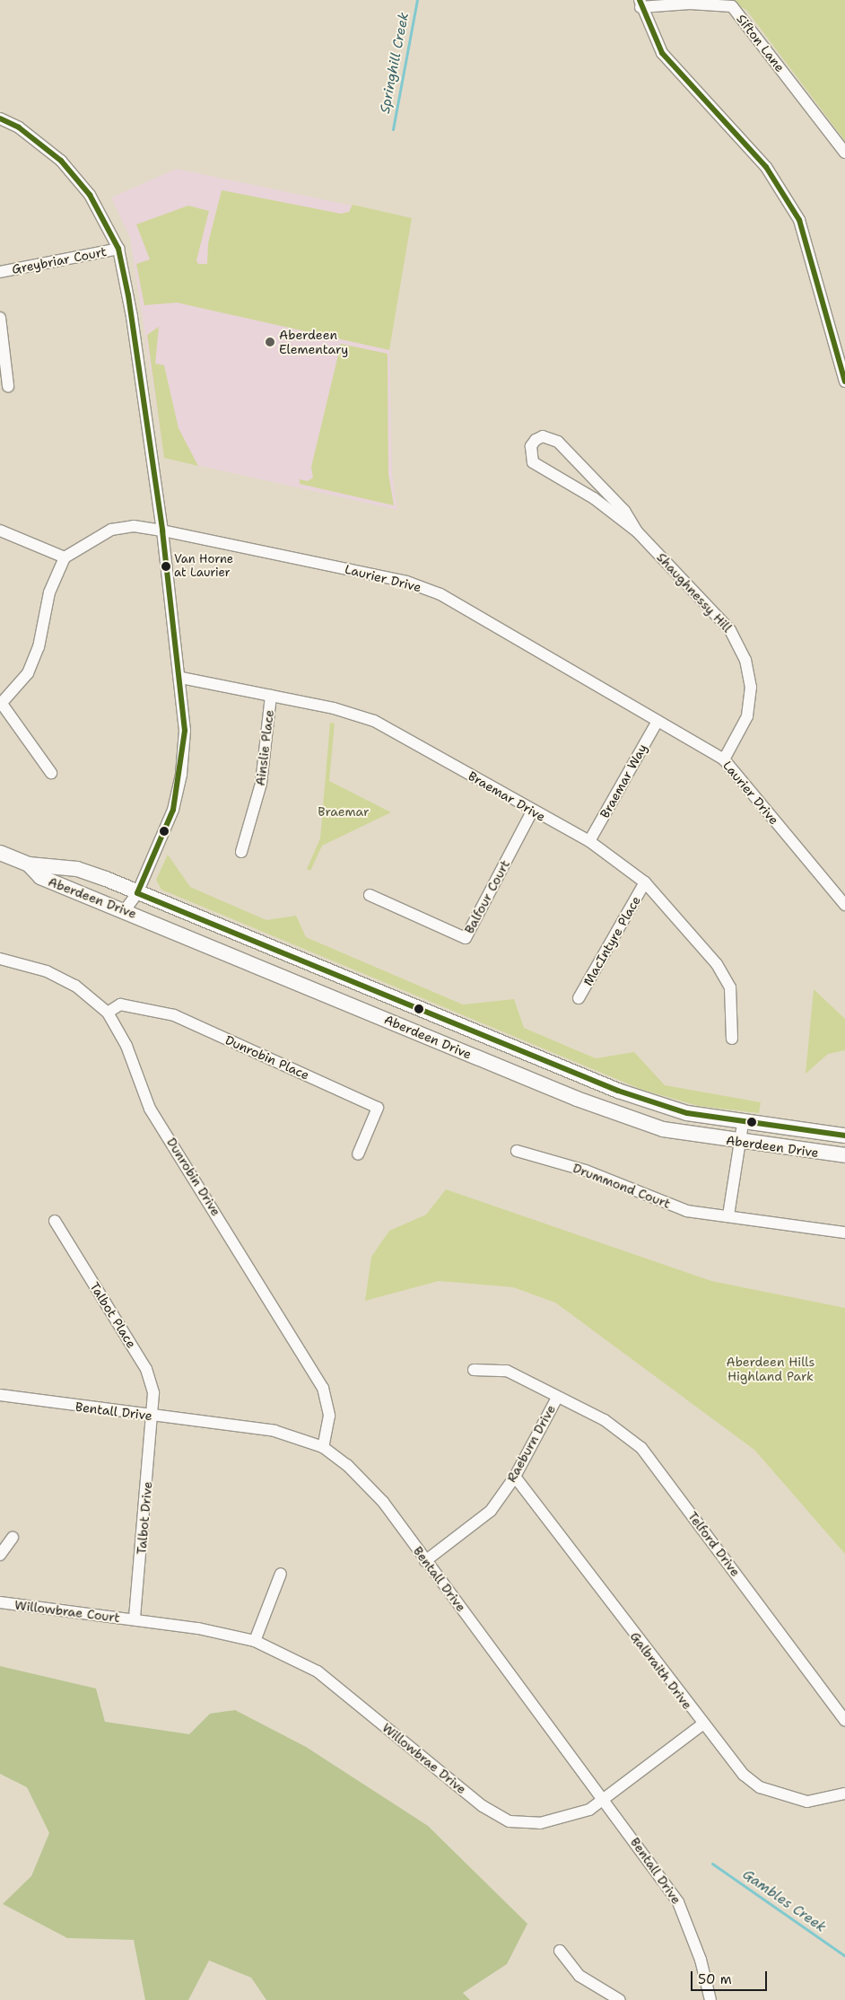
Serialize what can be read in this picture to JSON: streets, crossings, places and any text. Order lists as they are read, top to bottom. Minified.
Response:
{"streets":{"main road":["Aberdeen Drive"],"street":["Sifton Lane","Greybriar Court","Laurier Drive","Shaughnessy Hill","Ainslie Place","Braemar Way","Braemar Drive","Balfour Court","MacIntyre Place","Dunrobin Place","Dunrobin Drive","Drummond Court","Talbot Place","Bentall Drive","Raeburn Drive","Talbot Drive","Telford Drive","Willowbrae Court","Galbraith Drive","Willowbrae Drive"]},"crossings":[["Laurier Drive","Shaughnessy Hill"],["Laurier Drive","Braemar Way"],["Ainslie Place","Braemar Drive"],["Braemar Way","Braemar Drive"],["Braemar Drive","Balfour Court"],["Braemar Drive","MacIntyre Place"],["Dunrobin Place","Dunrobin Drive"],["Dunrobin Drive","Bentall Drive"],["Talbot Place","Bentall Drive"],["Talbot Place","Talbot Drive"],["Bentall Drive","Raeburn Drive"],["Bentall Drive","Talbot Drive"],["Bentall Drive","Willowbrae Drive"],["Raeburn Drive","Telford Drive"],["Raeburn Drive","Galbraith Drive"],["Talbot Drive","Willowbrae Court"],["Talbot Drive","Willowbrae Drive"],["Willowbrae Court","Willowbrae Drive"],["Galbraith Drive","Willowbrae Drive"]],"water":["Springhill Creek","Gambles Creek"],"parks":["Braemar","Aberdeen Hills Highland Park"],"places":["Aberdeen Elementary","Van Horne at Laurier"],"scale_bar":"50 m"}
